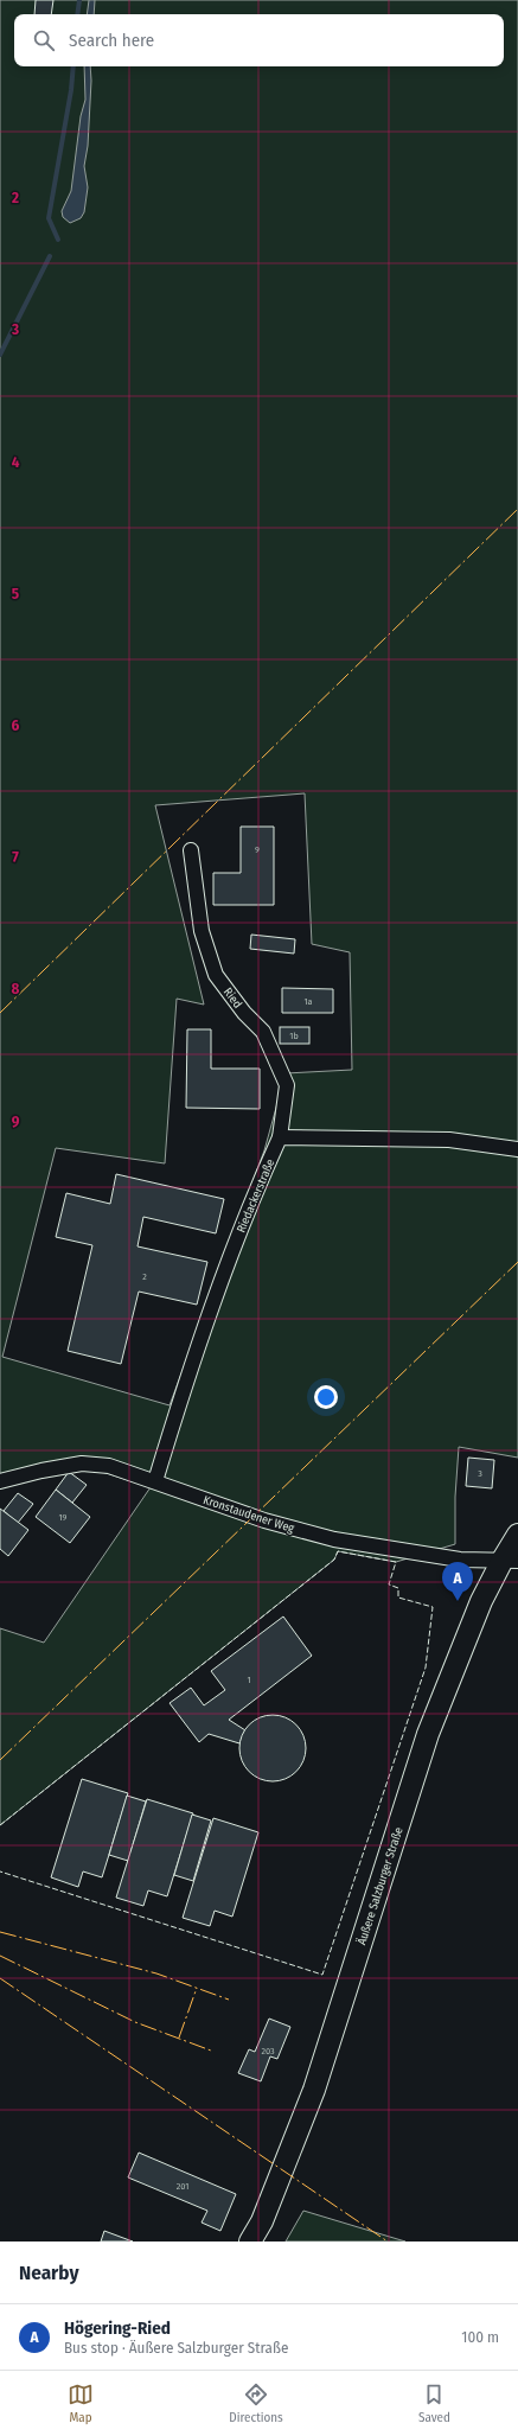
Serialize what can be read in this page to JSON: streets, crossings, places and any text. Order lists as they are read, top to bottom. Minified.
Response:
{"streets":{"main road":["Äußere Salzburger Straße"],"street":["Ried","Riedackerstraße","Kronstaudener Weg"]},"crossings":[["Ried","Riedackerstraße"],["Riedackerstraße","Kronstaudener Weg"],["Kronstaudener Weg","Äußere Salzburger Straße"]],"house_numbers":["9","1a","1b","2","3","19","1","203","201"],"page":{"search":"Search here","pins":"A","heading":"Nearby","list":[{"mark":"A","name":"Högering-Ried","note":"Bus stop · Äußere Salzburger Straße","value":"100 m"}],"nav":["Map","Directions","Saved"]},"grid":{"rows":["2","3","4","5","6","7","8","9"]}}
